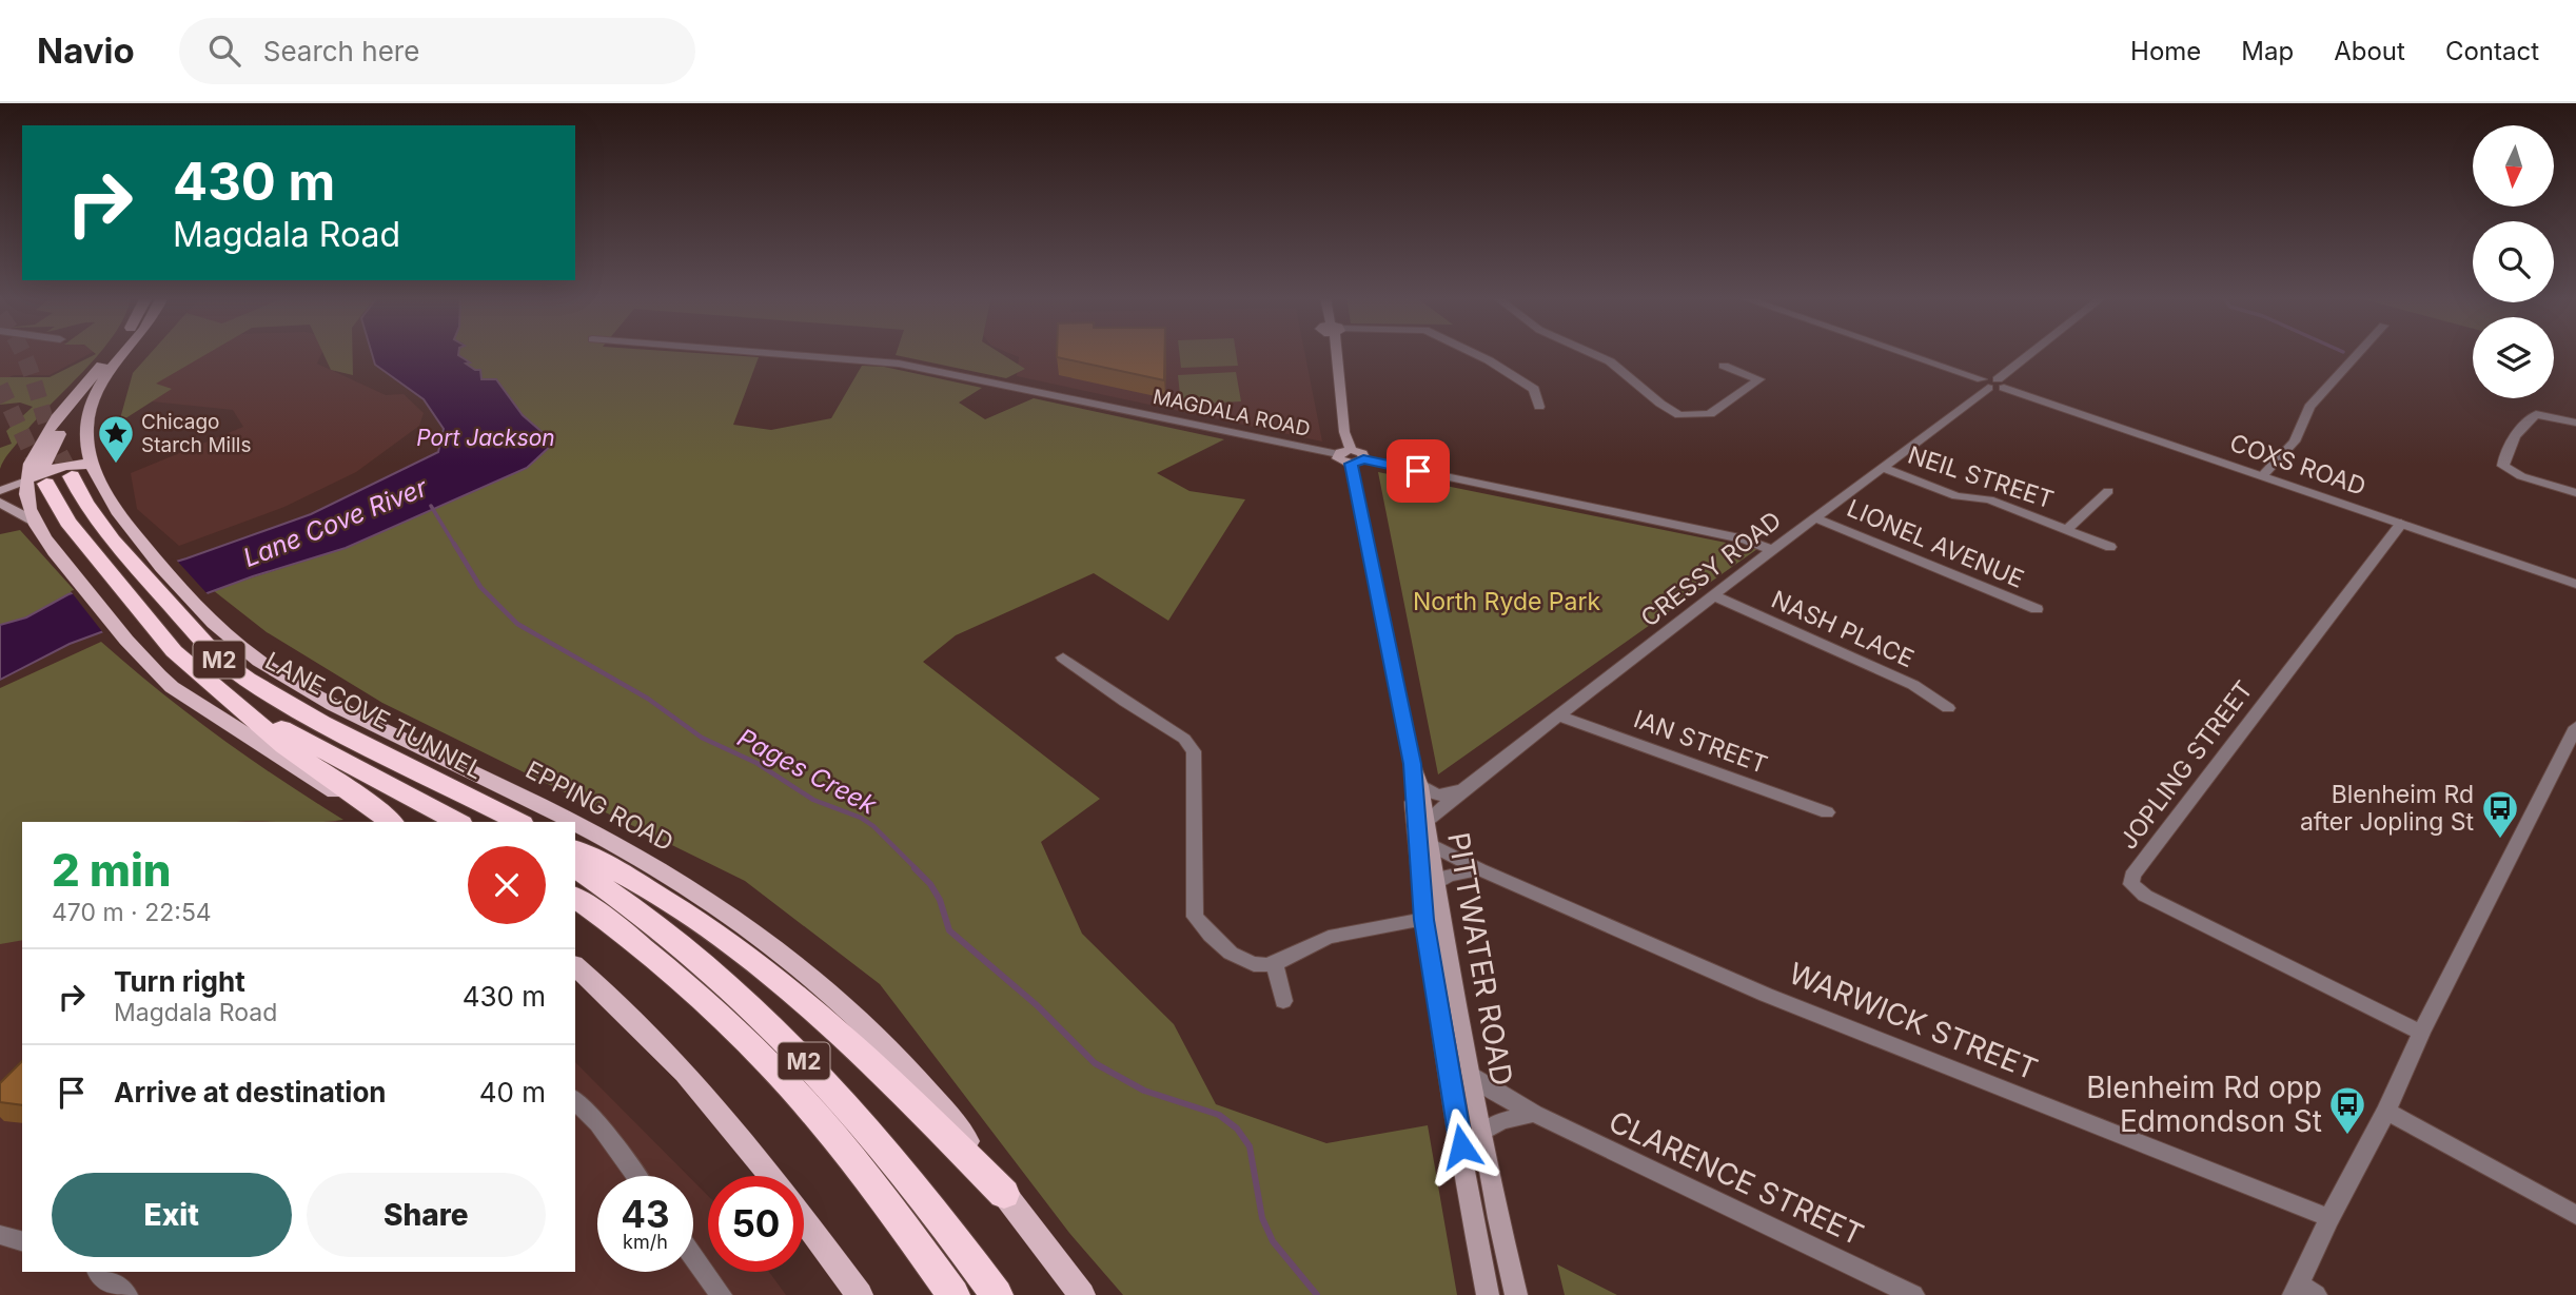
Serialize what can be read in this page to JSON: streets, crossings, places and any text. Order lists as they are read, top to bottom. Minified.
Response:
{"streets":{"highway":["M2","LANE COVE TUNNEL"],"main road":["EPPING ROAD","PITTWATER ROAD"],"street":["MAGDALA ROAD","COXS ROAD","NEIL STREET","LIONEL AVENUE","CRESSY ROAD","NASH PLACE","IAN STREET","JOPLING STREET","WARWICK STREET","CLARENCE STREET"]},"crossings":[["COXS ROAD","CRESSY ROAD"],["COXS ROAD","JOPLING STREET"],["NEIL STREET","CRESSY ROAD"],["LIONEL AVENUE","CRESSY ROAD"],["CRESSY ROAD","NASH PLACE"],["CRESSY ROAD","IAN STREET"],["CRESSY ROAD","PITTWATER ROAD"],["M2","LANE COVE TUNNEL"],["M2","EPPING ROAD"],["LANE COVE TUNNEL","EPPING ROAD"],["PITTWATER ROAD","WARWICK STREET"],["PITTWATER ROAD","CLARENCE STREET"]],"water":["Port Jackson","Lane Cove River","Pages Creek"],"parks":["North Ryde Park"],"places":{"place":["Chicago Starch Mills"],"bus stop":["Blenheim Rd after Jopling St","Blenheim Rd opp Edmondson St"]},"north":"bottom","page":{"header":"Navio","search":"Search here","nav":["Home","Map","About","Contact"],"turn":["430 m","Magdala Road"],"heading":["2 min","470 m · 22:54"],"list":[{"name":"Turn right","note":"Magdala Road","value":"430 m"},{"name":"Arrive at destination","value":"40 m"}],"buttons":["Exit","Share"],"speed":"43 km/h","limit":"50"}}
